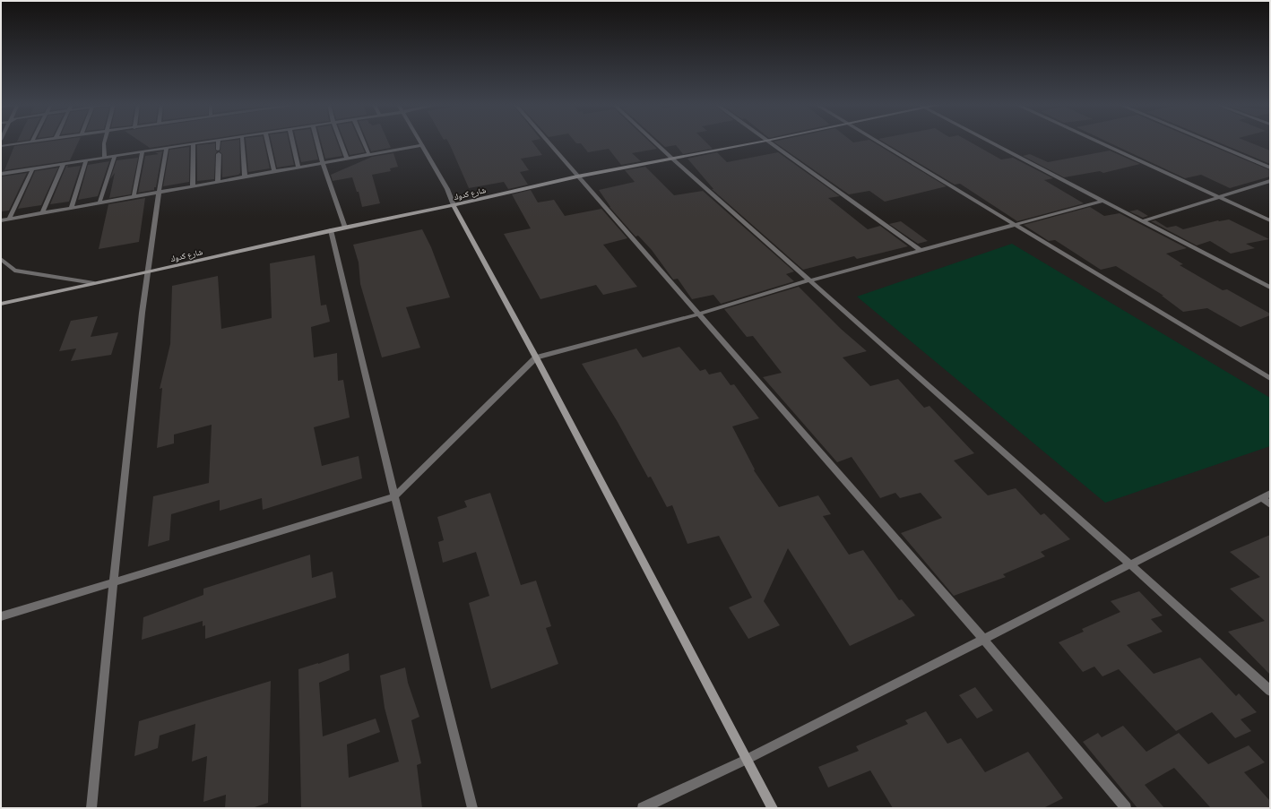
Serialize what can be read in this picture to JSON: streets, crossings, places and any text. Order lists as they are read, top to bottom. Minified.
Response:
{"streets":{"street":["شارع كدوك"]}}
